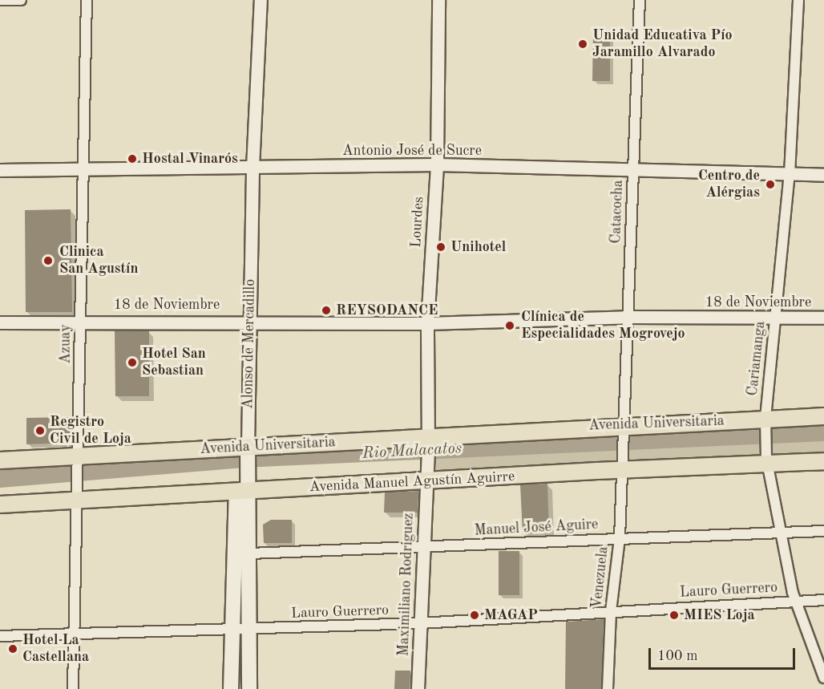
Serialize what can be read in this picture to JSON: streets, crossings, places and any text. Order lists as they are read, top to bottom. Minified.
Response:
{"streets":{"main road":["Alonso de Mercadillo","Avenida Universitaria","Avenida Manuel Agustín Aguirre"],"street":["Antonio José de Sucre","Catacocha","Lourdes","18 de Noviembre","Azuay","Cariamanga","Manuel José Aguire","Venezuela","Maximiliano Rodriguez","Lauro Guerrero"]},"crossings":[["Antonio José de Sucre","Catacocha"],["Antonio José de Sucre","Lourdes"],["Antonio José de Sucre","Azuay"],["Antonio José de Sucre","Alonso de Mercadillo"],["Antonio José de Sucre","Cariamanga"],["Catacocha","18 de Noviembre"],["Catacocha","Avenida Universitaria"],["Catacocha","Venezuela"],["Lourdes","18 de Noviembre"],["Lourdes","Avenida Universitaria"],["Lourdes","Maximiliano Rodriguez"],["18 de Noviembre","Azuay"],["18 de Noviembre","Alonso de Mercadillo"],["18 de Noviembre","Cariamanga"],["Azuay","Avenida Universitaria"],["Azuay","Avenida Manuel Agustín Aguirre"],["Azuay","Lauro Guerrero"],["Alonso de Mercadillo","Avenida Universitaria"],["Alonso de Mercadillo","Avenida Manuel Agustín Aguirre"],["Alonso de Mercadillo","Manuel José Aguire"],["Alonso de Mercadillo","Lauro Guerrero"],["Cariamanga","Avenida Universitaria"],["Cariamanga","Avenida Manuel Agustín Aguirre"],["Cariamanga","Manuel José Aguire"],["Cariamanga","Lauro Guerrero"],["Avenida Universitaria","Venezuela"],["Avenida Universitaria","Maximiliano Rodriguez"],["Avenida Manuel Agustín Aguirre","Venezuela"],["Avenida Manuel Agustín Aguirre","Maximiliano Rodriguez"],["Manuel José Aguire","Venezuela"],["Manuel José Aguire","Maximiliano Rodriguez"],["Venezuela","Lauro Guerrero"],["Maximiliano Rodriguez","Lauro Guerrero"]],"water":["Rio Malacatos"],"places":["Unidad Educativa Pío Jaramillo Alvarado","Hostal Vinarós","Centro de Alérgias","Unihotel","Clinica San Agustín","REYSODANCE","Clínica de Especialidades Mogrovejo","Hotel San Sebastian","Registro Civil de Loja","MAGAP","MIES Loja","Hotel La Castellana"],"scale_bar":"100 m"}
